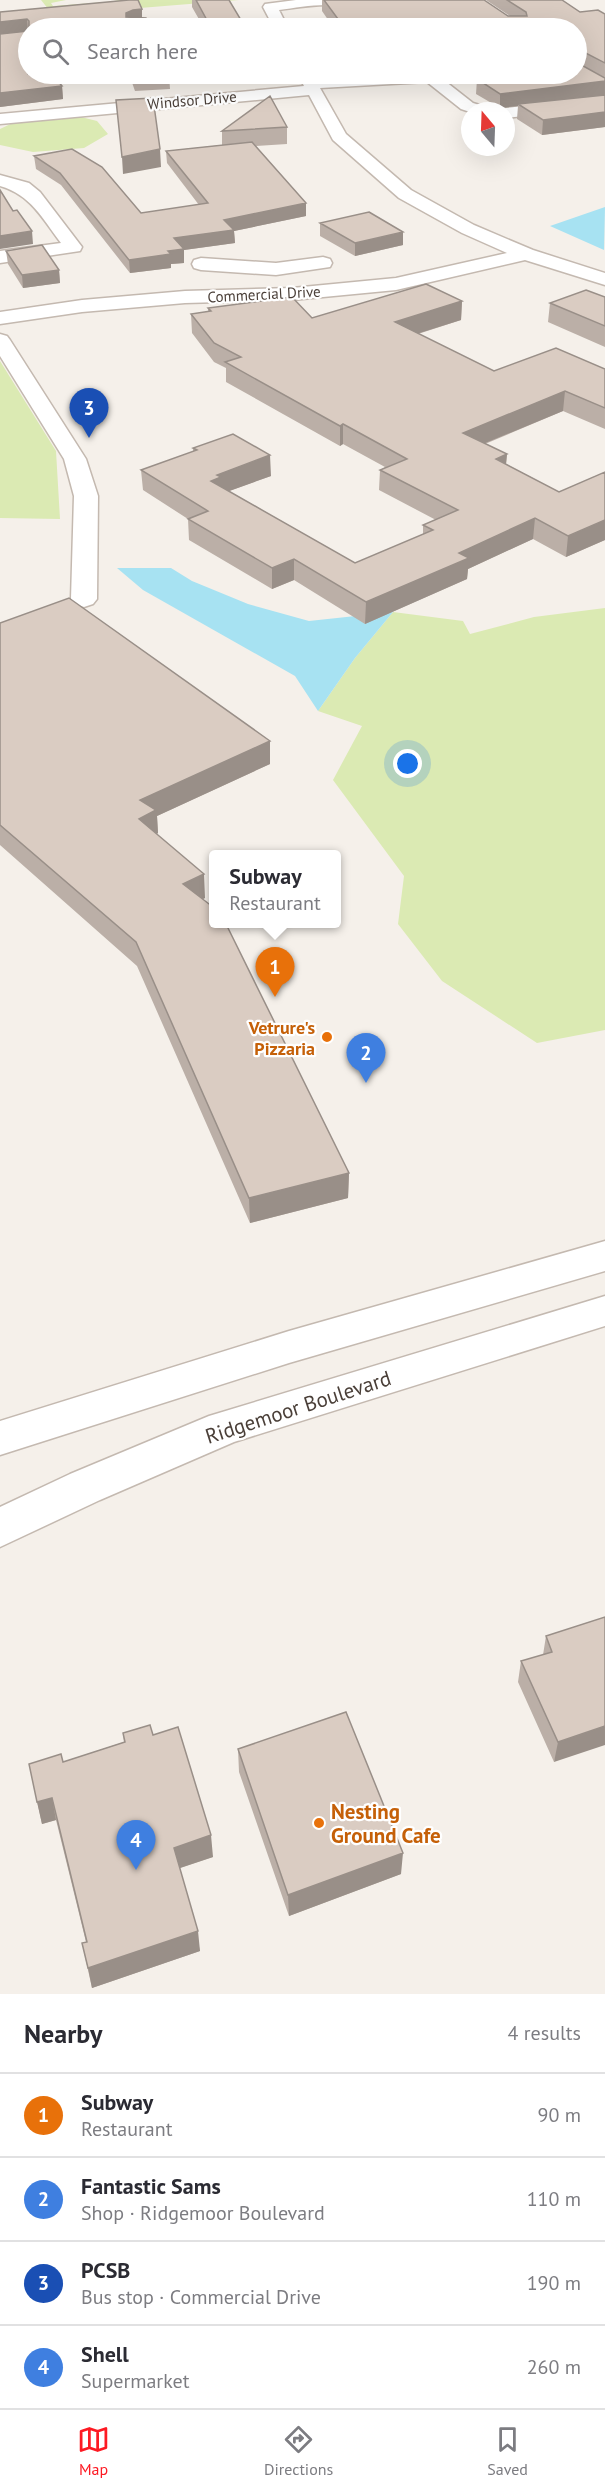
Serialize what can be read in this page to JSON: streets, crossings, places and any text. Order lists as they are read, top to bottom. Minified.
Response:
{"streets":{"street":["Windsor Drive","Commercial Drive","Ridgemoor Boulevard"]},"places":["Vetrure's Pizzaria","Nesting Ground Cafe"],"north":"top","page":{"search":"Search here","pins":["3","1","2","4"],"popup":["Subway","Restaurant"],"heading":["Nearby","4 results"],"list":[{"mark":"1","name":"Subway","note":"Restaurant","value":"90 m"},{"mark":"2","name":"Fantastic Sams","note":"Shop · Ridgemoor Boulevard","value":"110 m"},{"mark":"3","name":"PCSB","note":"Bus stop · Commercial Drive","value":"190 m"},{"mark":"4","name":"Shell","note":"Supermarket","value":"260 m"}],"nav":["Map","Directions","Saved"]}}
